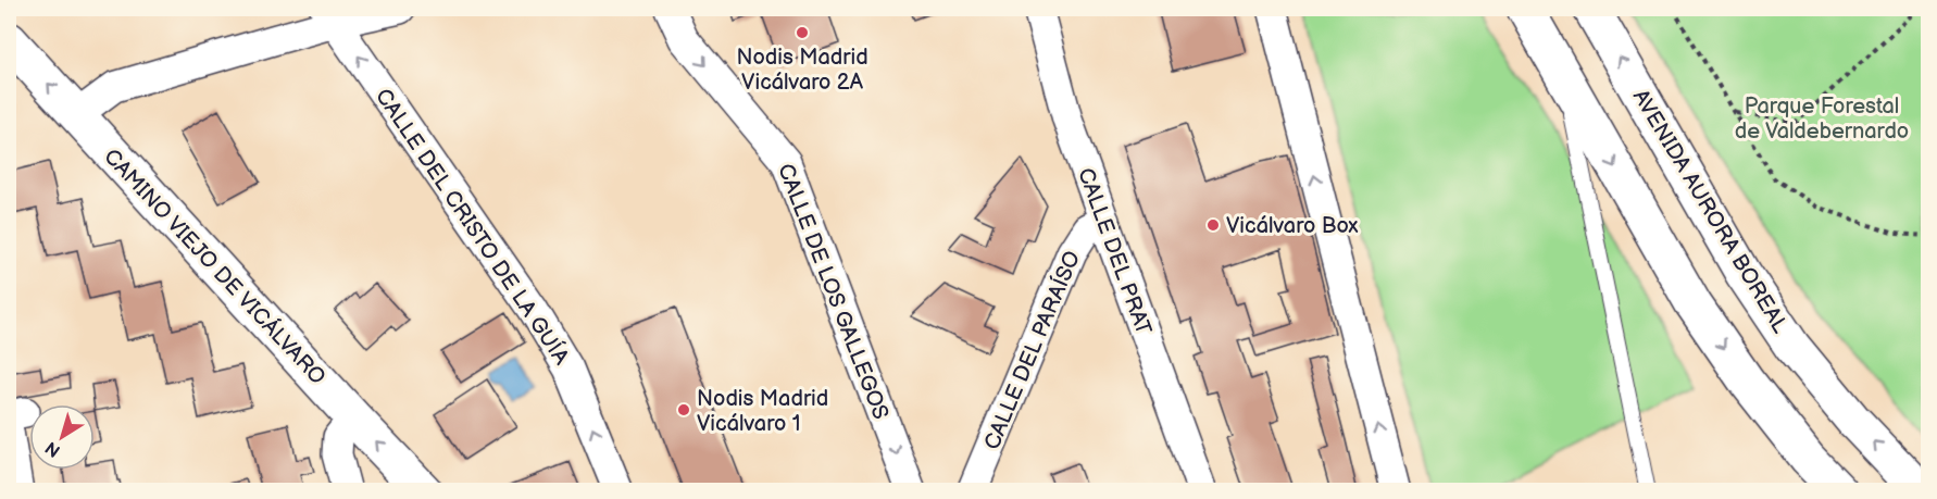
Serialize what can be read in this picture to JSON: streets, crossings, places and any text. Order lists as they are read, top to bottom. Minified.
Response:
{"streets":{"main road":["AVENIDA AURORA BOREAL","CAMINO VIEJO DE VICÁLVARO"],"street":["CALLE DEL CRISTO DE LA GUÍA","CALLE DEL PRAT","CALLE DE LOS GALLEGOS","CALLE DEL PARAÍSO"]},"crossings":[["CALLE DEL PRAT","CALLE DEL PARAÍSO"]],"one_way":["CALLE DEL CRISTO DE LA GUÍA","CALLE DE LOS GALLEGOS"],"parks":["Parque Forestal de Valdebernardo"],"places":["Nodis Madrid Vicálvaro 2A","Vicálvaro Box","Nodis Madrid Vicálvaro 1"],"north":"bottom left"}
